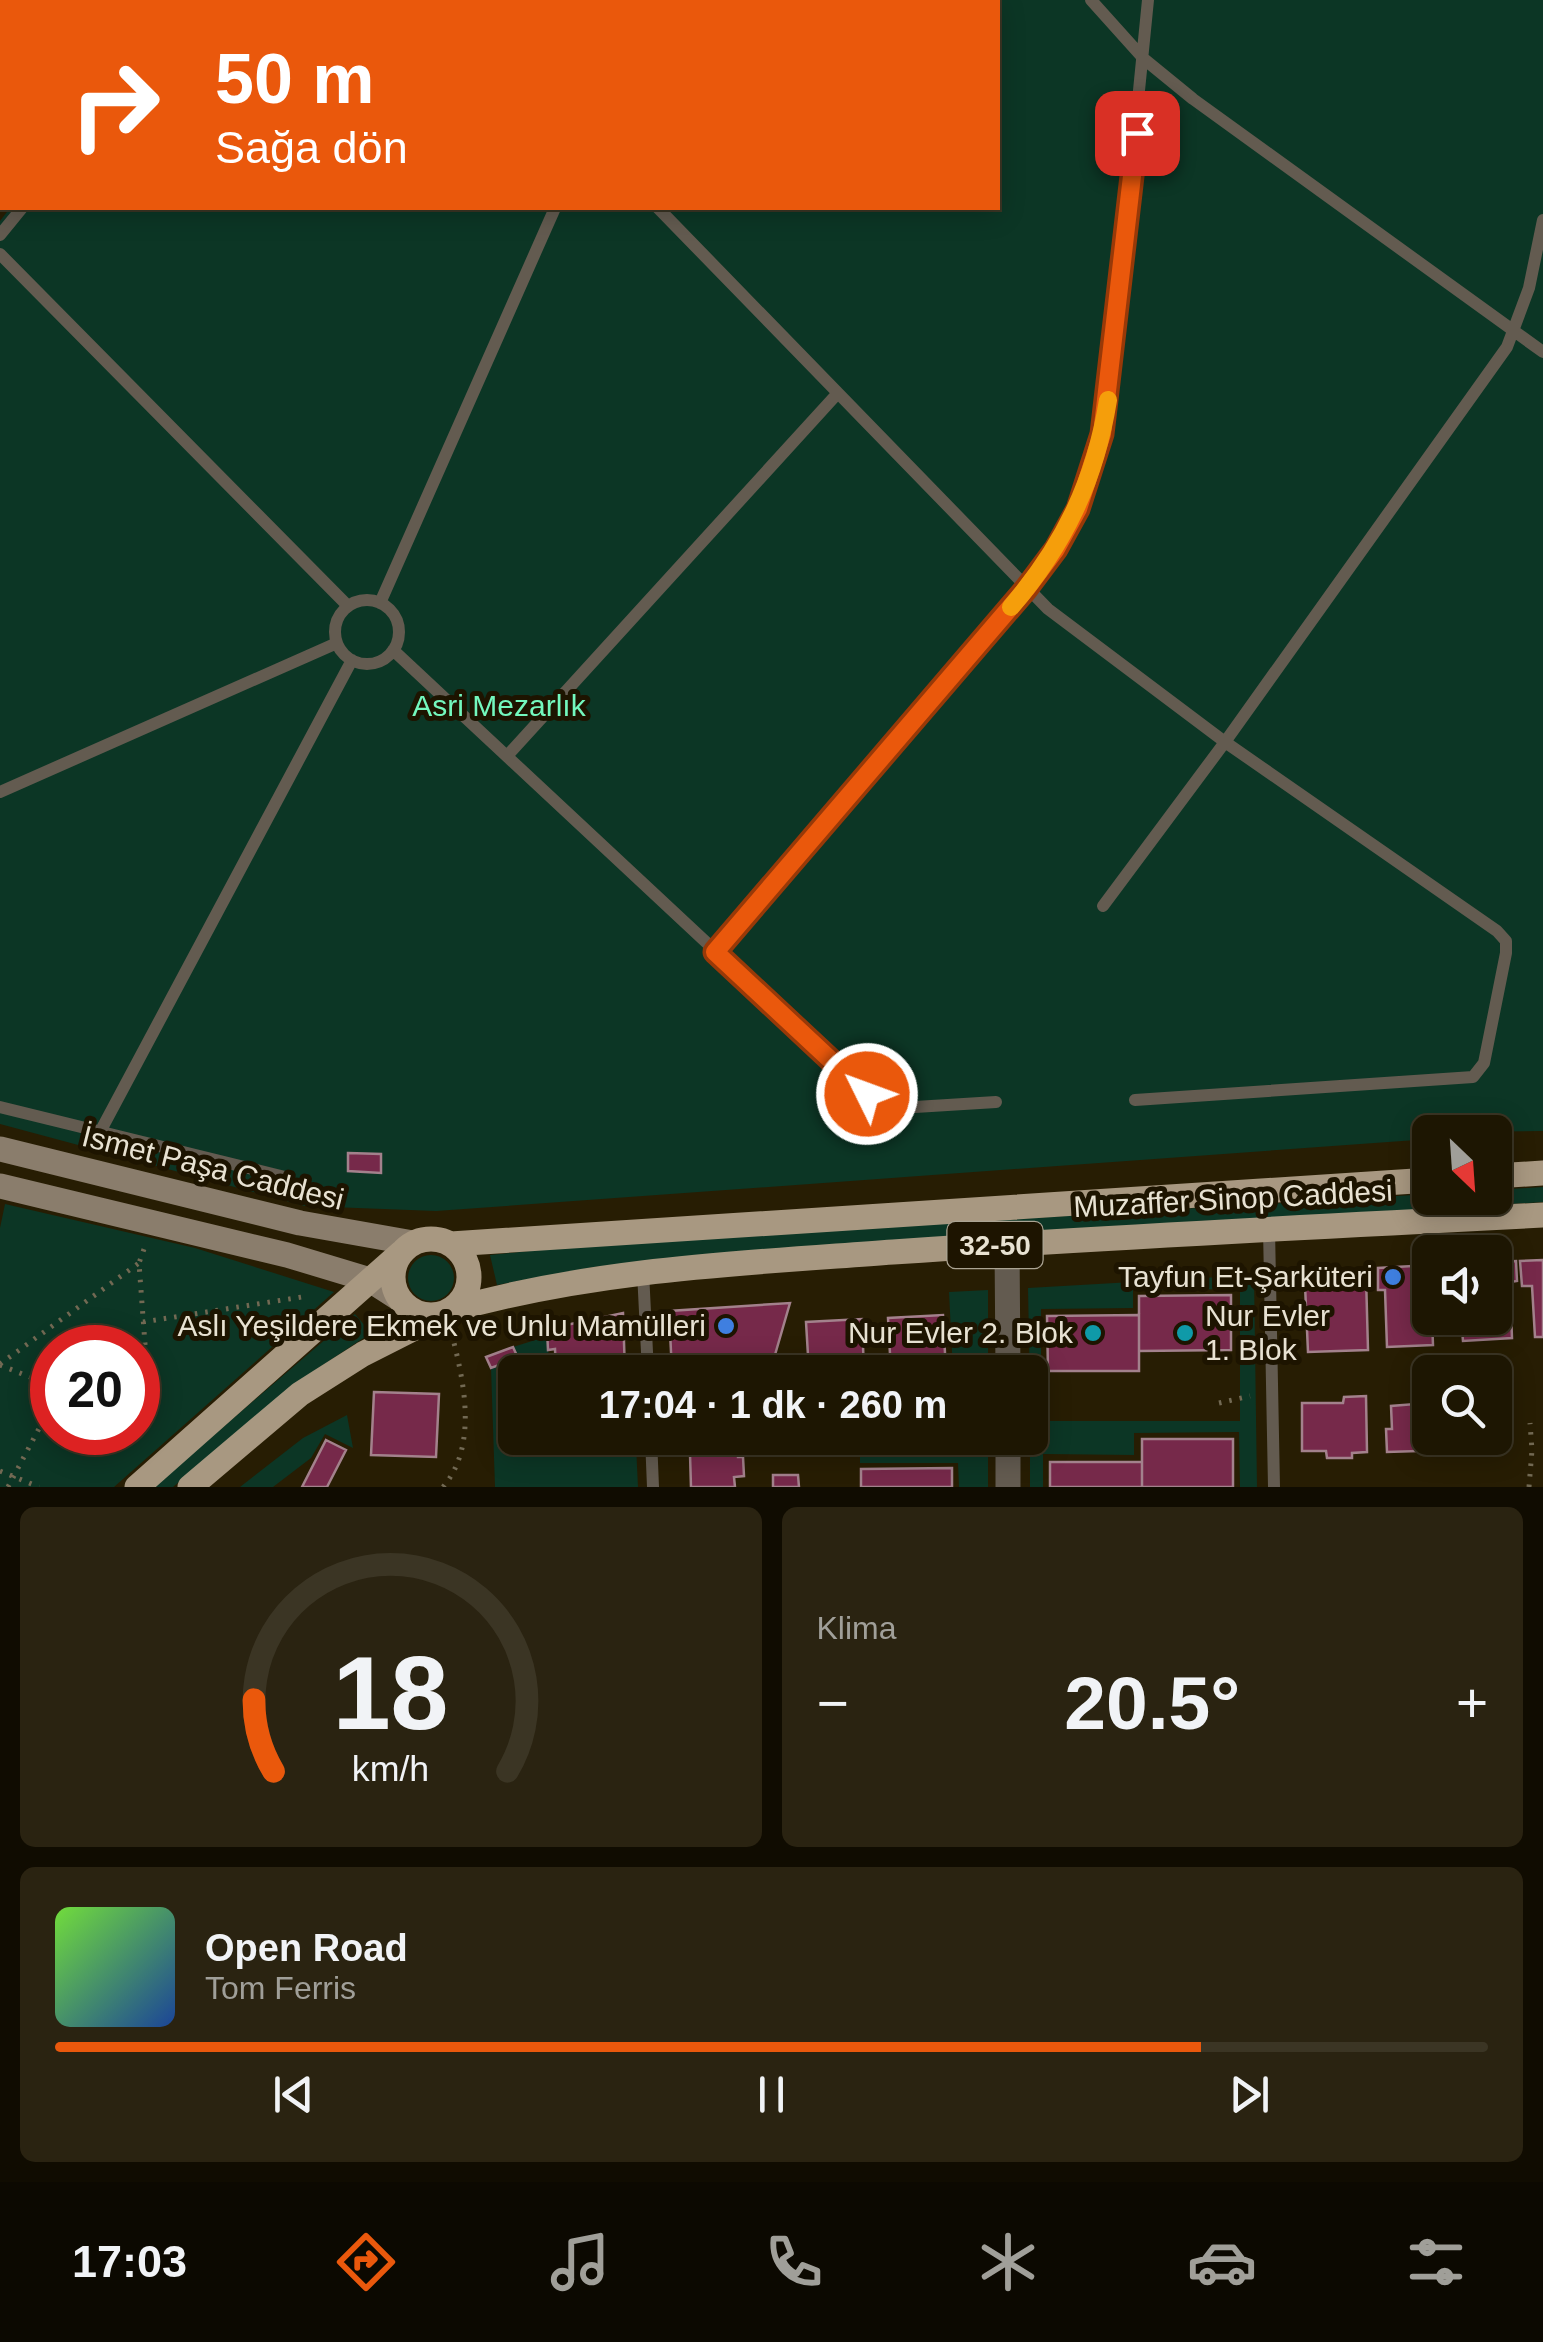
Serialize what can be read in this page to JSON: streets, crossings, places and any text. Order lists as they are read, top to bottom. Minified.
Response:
{"streets":{"main road":["İsmet Paşa Caddesi","Muzaffer Sinop Caddesi","32-50"]},"crossings":[["İsmet Paşa Caddesi","Muzaffer Sinop Caddesi"]],"parks":["Asri Mezarlık"],"places":["Tayfun Et-Şarküteri","Aslı Yeşildere Ekmek ve Unlu Mamülleri","Nur Evler 2. Blok","Nur Evler 1. Blok"],"north":"bottom right","page":{"turn":["50 m","Sağa dön"],"limit":"20","trip":"17:04 · 1 dk · 260 m","tile":"Klima","heat":["−","20.5°","+"],"song":["Open Road","Tom Ferris"],"tabs":"17:03","gauge":["18","km/h"]}}
